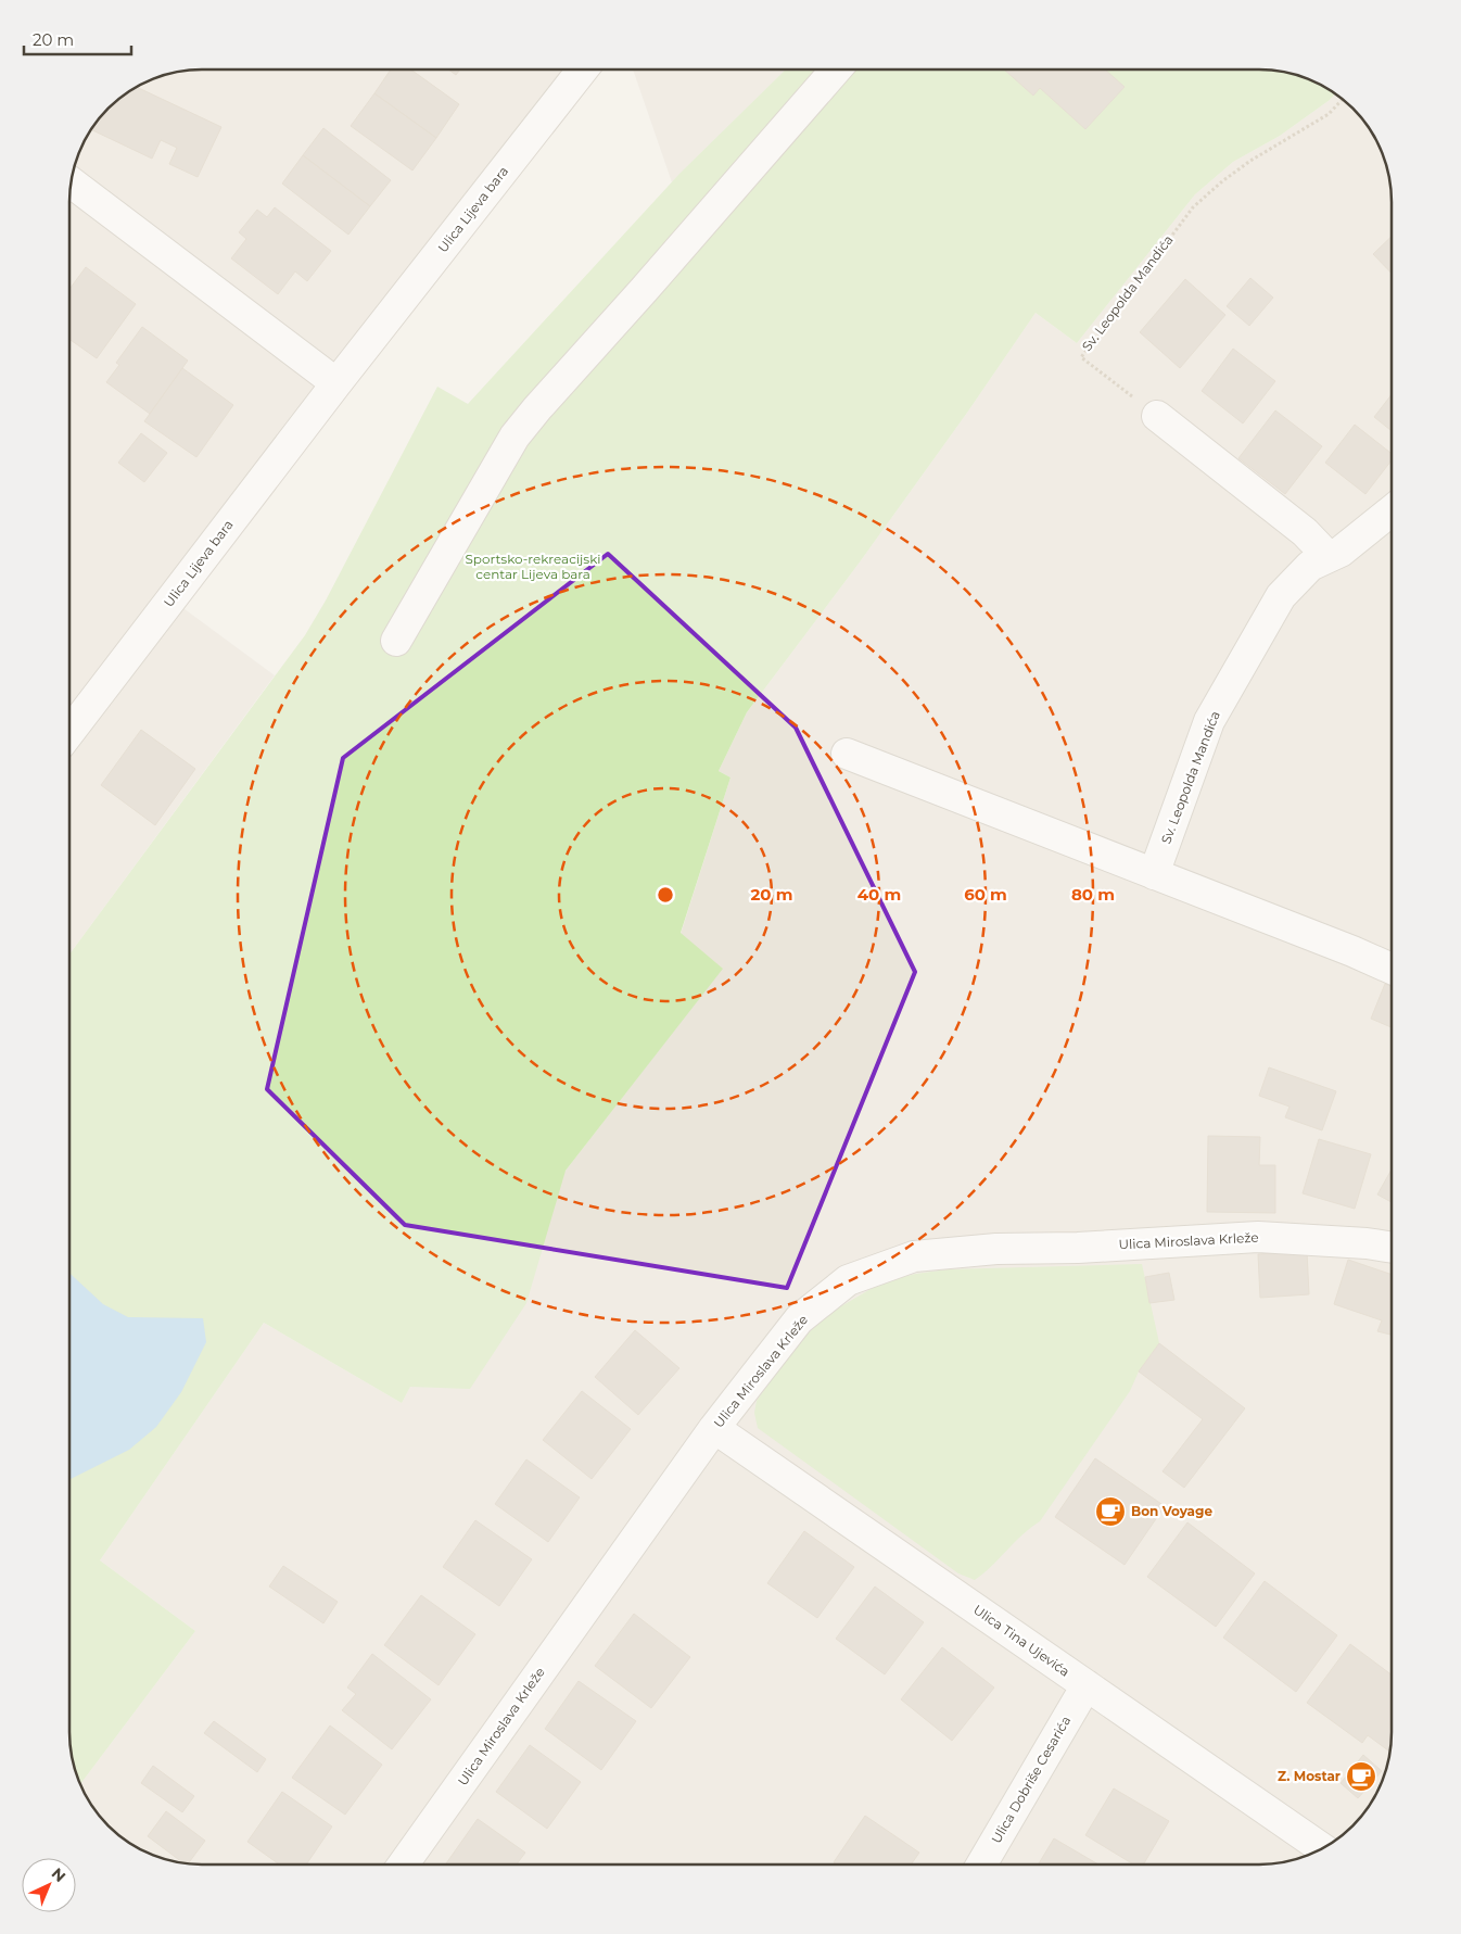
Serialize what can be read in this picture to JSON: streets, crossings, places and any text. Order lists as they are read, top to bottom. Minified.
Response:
{"streets":{"street":["Ulica Lijeva bara","Sv. Leopolda Mandića","Ulica Miroslava Krleže","Ulica Tina Ujevića","Ulica Dobriše Cesarića"]},"crossings":[["Ulica Miroslava Krleže","Ulica Tina Ujevića"],["Ulica Tina Ujevića","Ulica Dobriše Cesarića"]],"parks":["Sportsko-rekreacijski centar Lijeva bara"],"places":{"cafe":["Bon Voyage","Z. Mostar"]},"scale_bar":"20 m","north":"top right","rings":["20 m","40 m","60 m","80 m"]}
